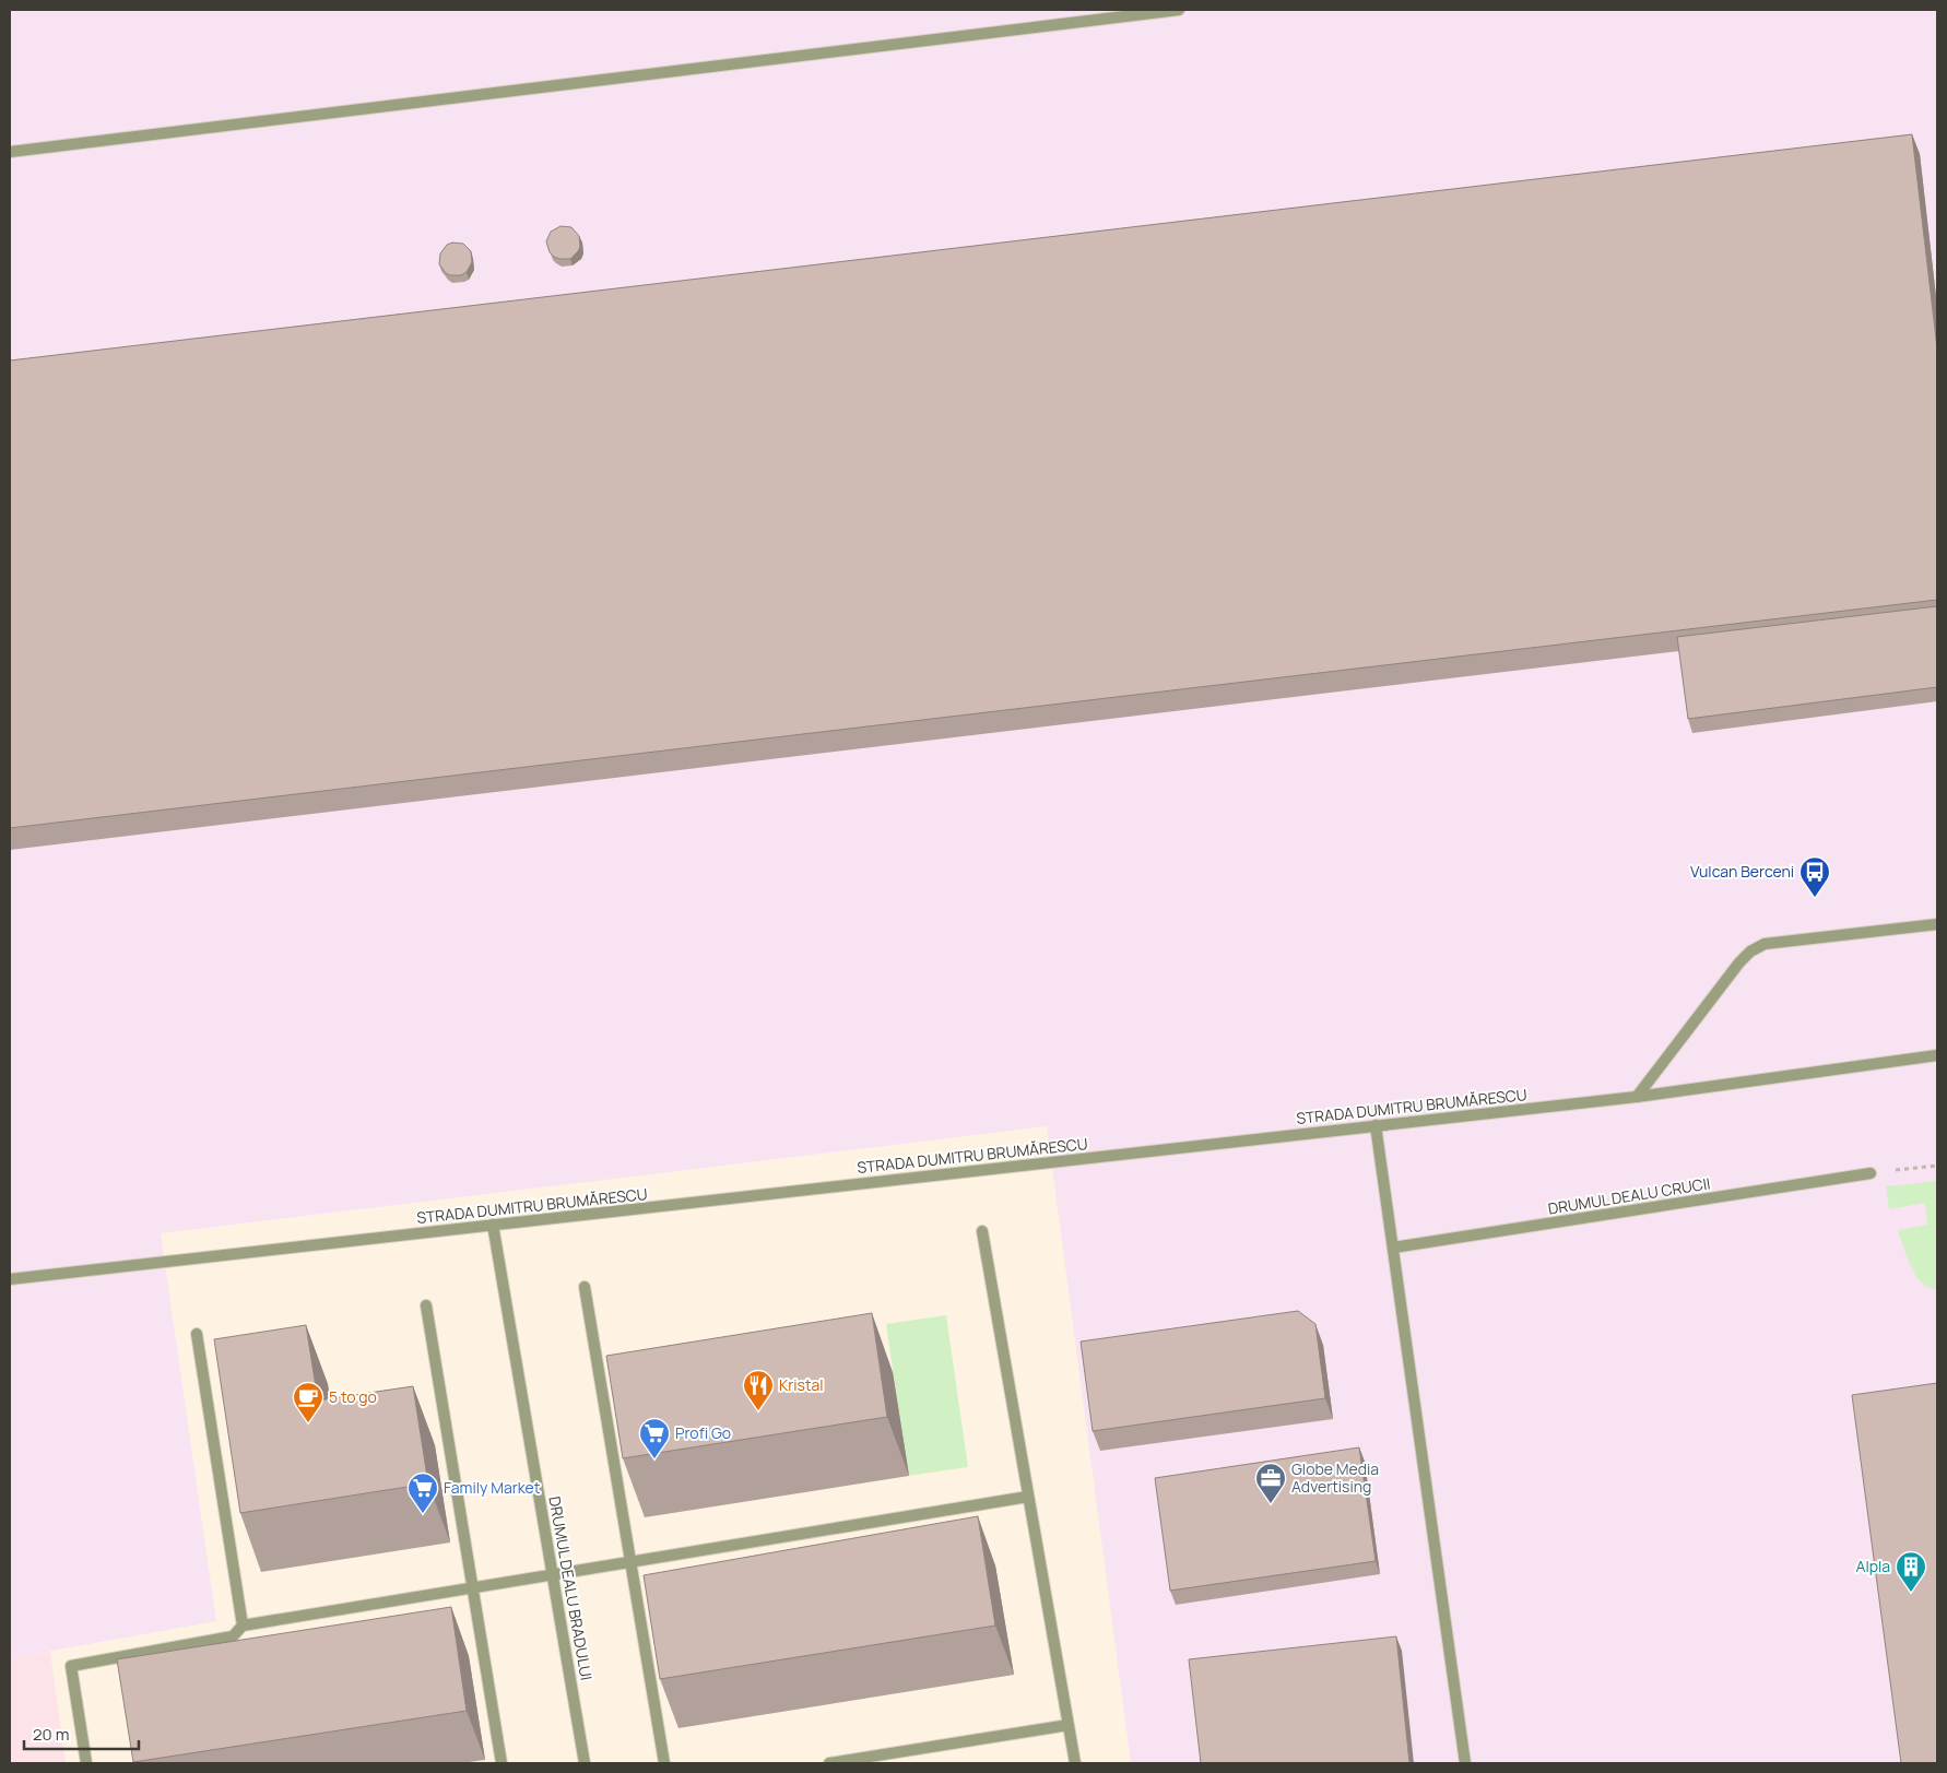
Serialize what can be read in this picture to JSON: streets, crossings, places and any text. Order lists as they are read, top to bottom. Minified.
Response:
{"streets":{"street":["STRADA DUMITRU BRUMĂRESCU","DRUMUL DEALU CRUCII","DRUMUL DEALU BRADULUI"]},"crossings":[["STRADA DUMITRU BRUMĂRESCU","DRUMUL DEALU BRADULUI"]],"places":{"bus stop":["Vulcan Berceni"],"restaurant":["Kristal"],"cafe":["5 to go"],"supermarket":["Profi Go","Family Market"],"office":["Globe Media Advertising"],"building":["Alpla"]},"scale_bar":"20 m"}
